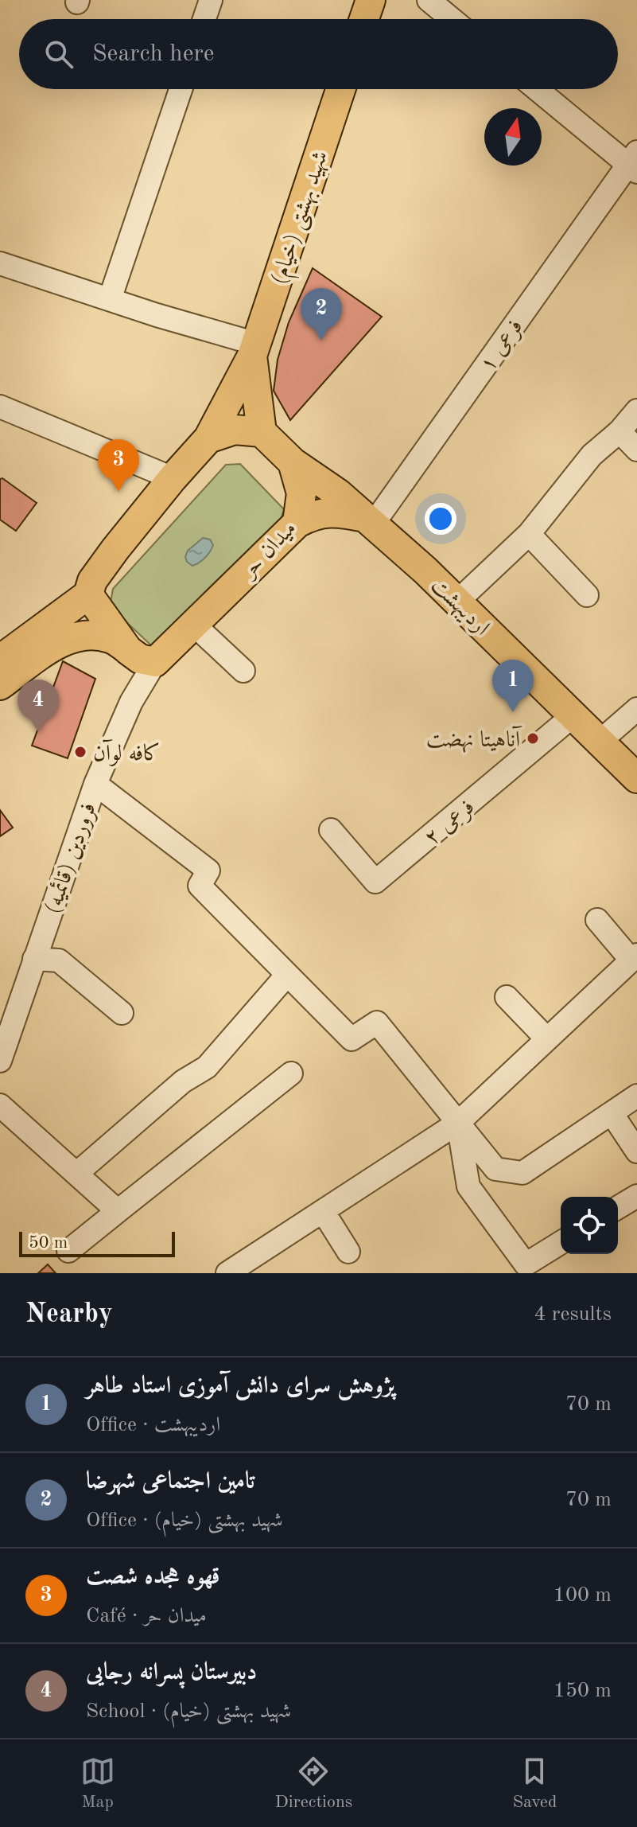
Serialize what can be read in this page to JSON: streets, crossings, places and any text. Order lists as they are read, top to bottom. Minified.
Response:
{"streets":{"main road":["شهید بهشتی (خیام)","میدان حر","اردیبهشت"],"street":["فرعی ۱","فرعی ۲","فروردین (قائمیه)"]},"crossings":[["شهید بهشتی (خیام)","میدان حر"],["فرعی ۱","اردیبهشت"],["میدان حر","اردیبهشت"],["میدان حر","فروردین (قائمیه)"],["اردیبهشت","فرعی ۲"]],"places":["آناهیتا نهضت","کافه لوآن"],"scale_bar":"50 m","north":"top","page":{"search":"Search here","pins":["2","3","1","4"],"scale":"50 m","heading":["Nearby","4 results"],"list":[{"mark":"1","name":"پژوهش سرای دانش آموزی استاد طاهر","note":"Office · اردیبهشت","value":"70 m"},{"mark":"2","name":"تامین اجتماعی شهرضا","note":"Office · شهید بهشتی (خیام)","value":"70 m"},{"mark":"3","name":"قهوه هجده شصت","note":"Café · میدان حر","value":"100 m"},{"mark":"4","name":"دبیرستان پسرانه رجایی","note":"School · شهید بهشتی (خیام)","value":"150 m"}],"nav":["Map","Directions","Saved"]}}
